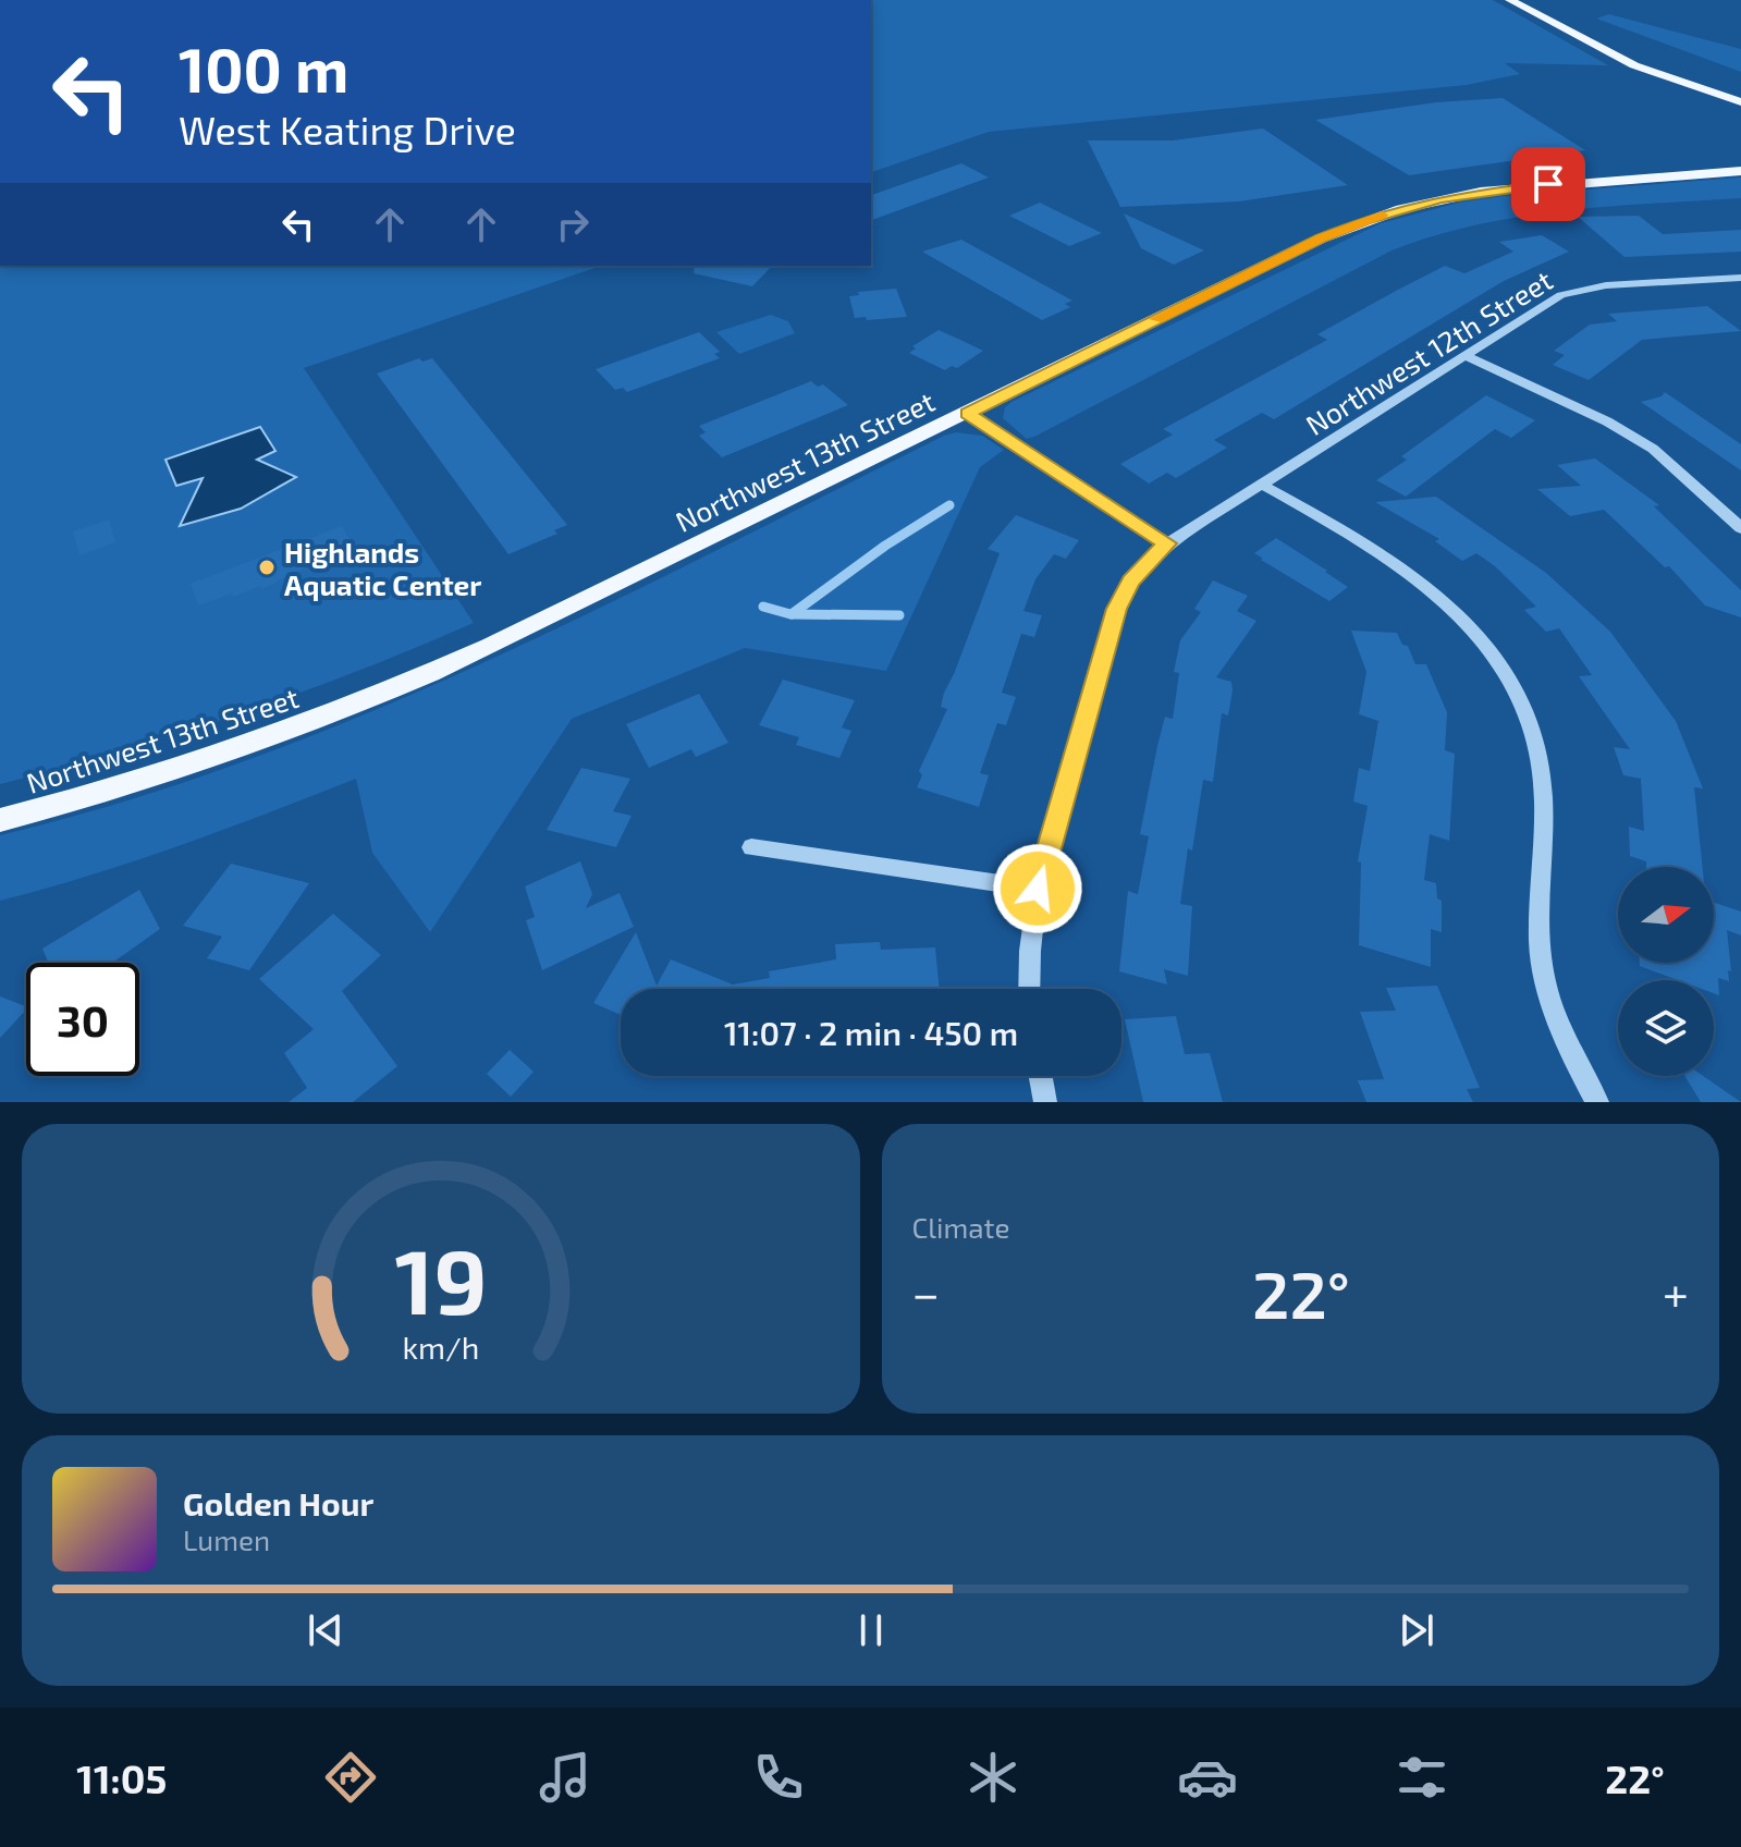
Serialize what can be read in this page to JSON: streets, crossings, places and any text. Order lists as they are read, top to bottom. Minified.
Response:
{"streets":{"main road":["Northwest 13th Street"],"street":["Northwest 12th Street"]},"places":["Highlands Aquatic Center"],"north":"right","page":{"turn":["100 m","West Keating Drive"],"limit":"30","trip":"11:07 · 2 min · 450 m","tile":"Climate","heat":["−","22°","+"],"song":["Golden Hour","Lumen"],"tabs":["11:05","22°"],"gauge":["19","km/h"]}}
